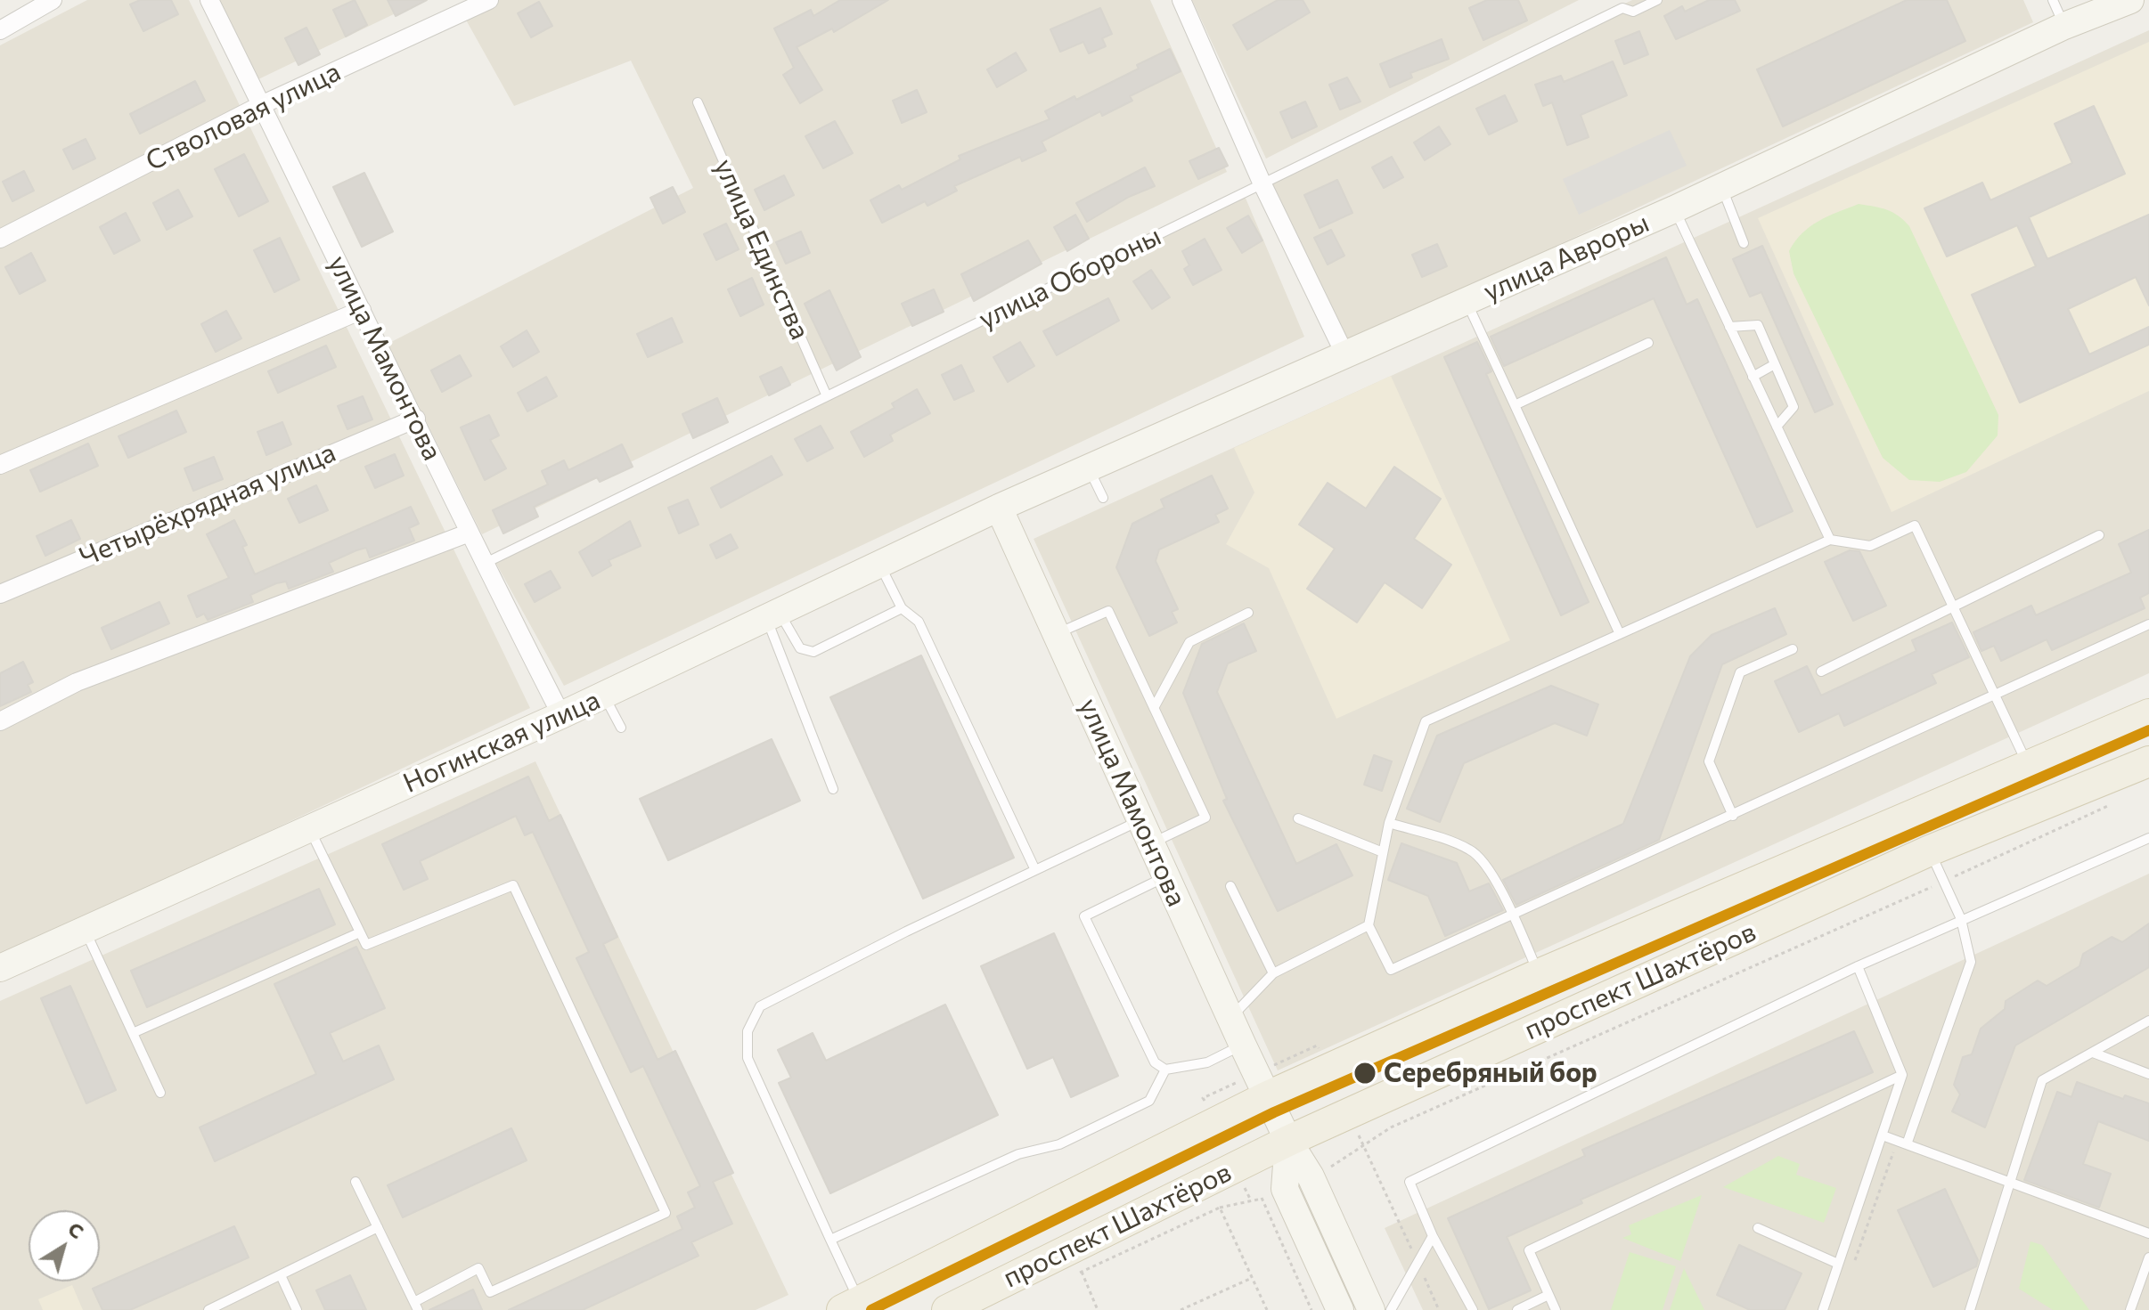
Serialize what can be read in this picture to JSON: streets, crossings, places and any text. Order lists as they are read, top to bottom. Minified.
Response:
{"streets":{"main road":["проспект Шахтёров"],"street":["Стволовая улица","улица Авроры","улица Мамонтова","Четырёхрядная улица","Ногинская улица"],"lane":["улица Единства","улица Обороны"]},"crossings":[["Стволовая улица","улица Мамонтова"],["улица Единства","улица Обороны"],["улица Авроры","улица Мамонтова"],["улица Авроры","Ногинская улица"],["улица Обороны","улица Мамонтова"],["улица Мамонтова","Четырёхрядная улица"],["улица Мамонтова","Ногинская улица"],["улица Мамонтова","проспект Шахтёров"]],"places":["Серебряный бор"],"north":"top right"}
